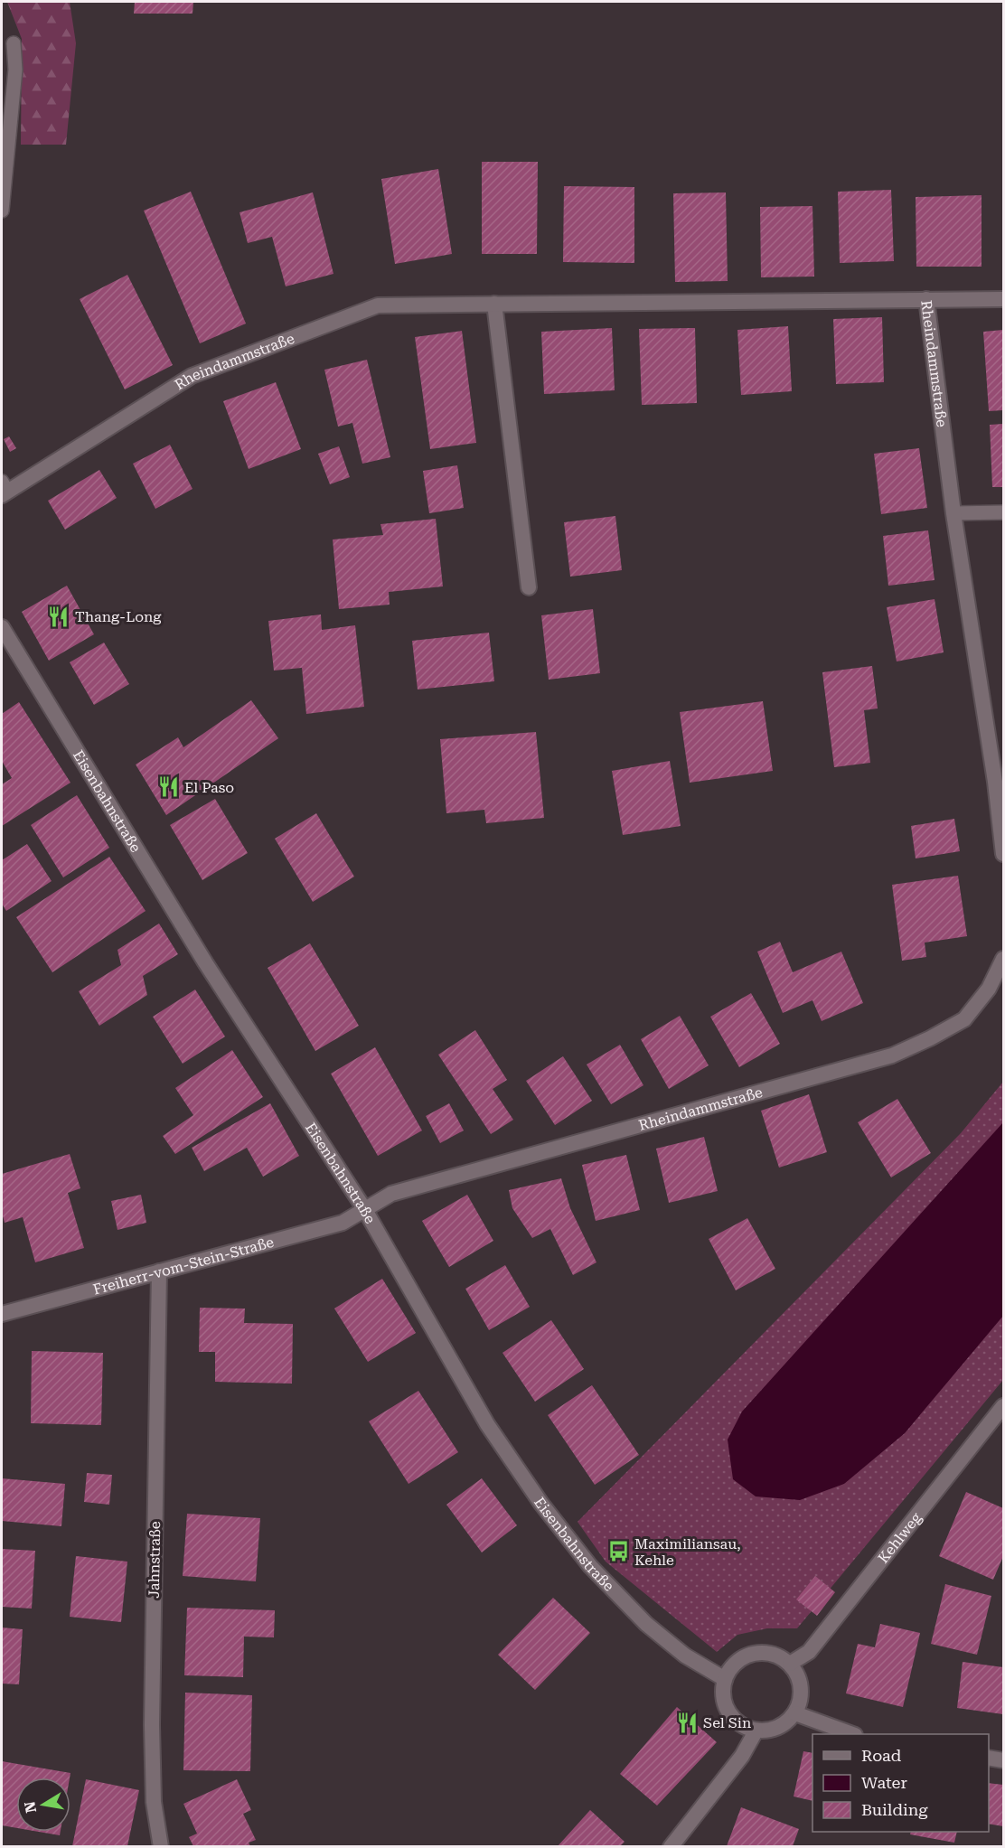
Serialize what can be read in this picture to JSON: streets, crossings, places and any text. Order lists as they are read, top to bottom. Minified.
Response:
{"streets":{"street":["Rheindammstraße","Eisenbahnstraße","Freiherr-vom-Stein-Straße","Kehlweg","Jahnstraße"]},"crossings":[["Rheindammstraße","Eisenbahnstraße"],["Rheindammstraße","Freiherr-vom-Stein-Straße"],["Eisenbahnstraße","Freiherr-vom-Stein-Straße"],["Eisenbahnstraße","Kehlweg"],["Freiherr-vom-Stein-Straße","Jahnstraße"]],"places":{"restaurant":["Thang-Long","El Paso","Sel Sin"],"bus stop":["Maximiliansau, Kehle"]},"legend":["Road","Water","Building"],"north":"left"}
